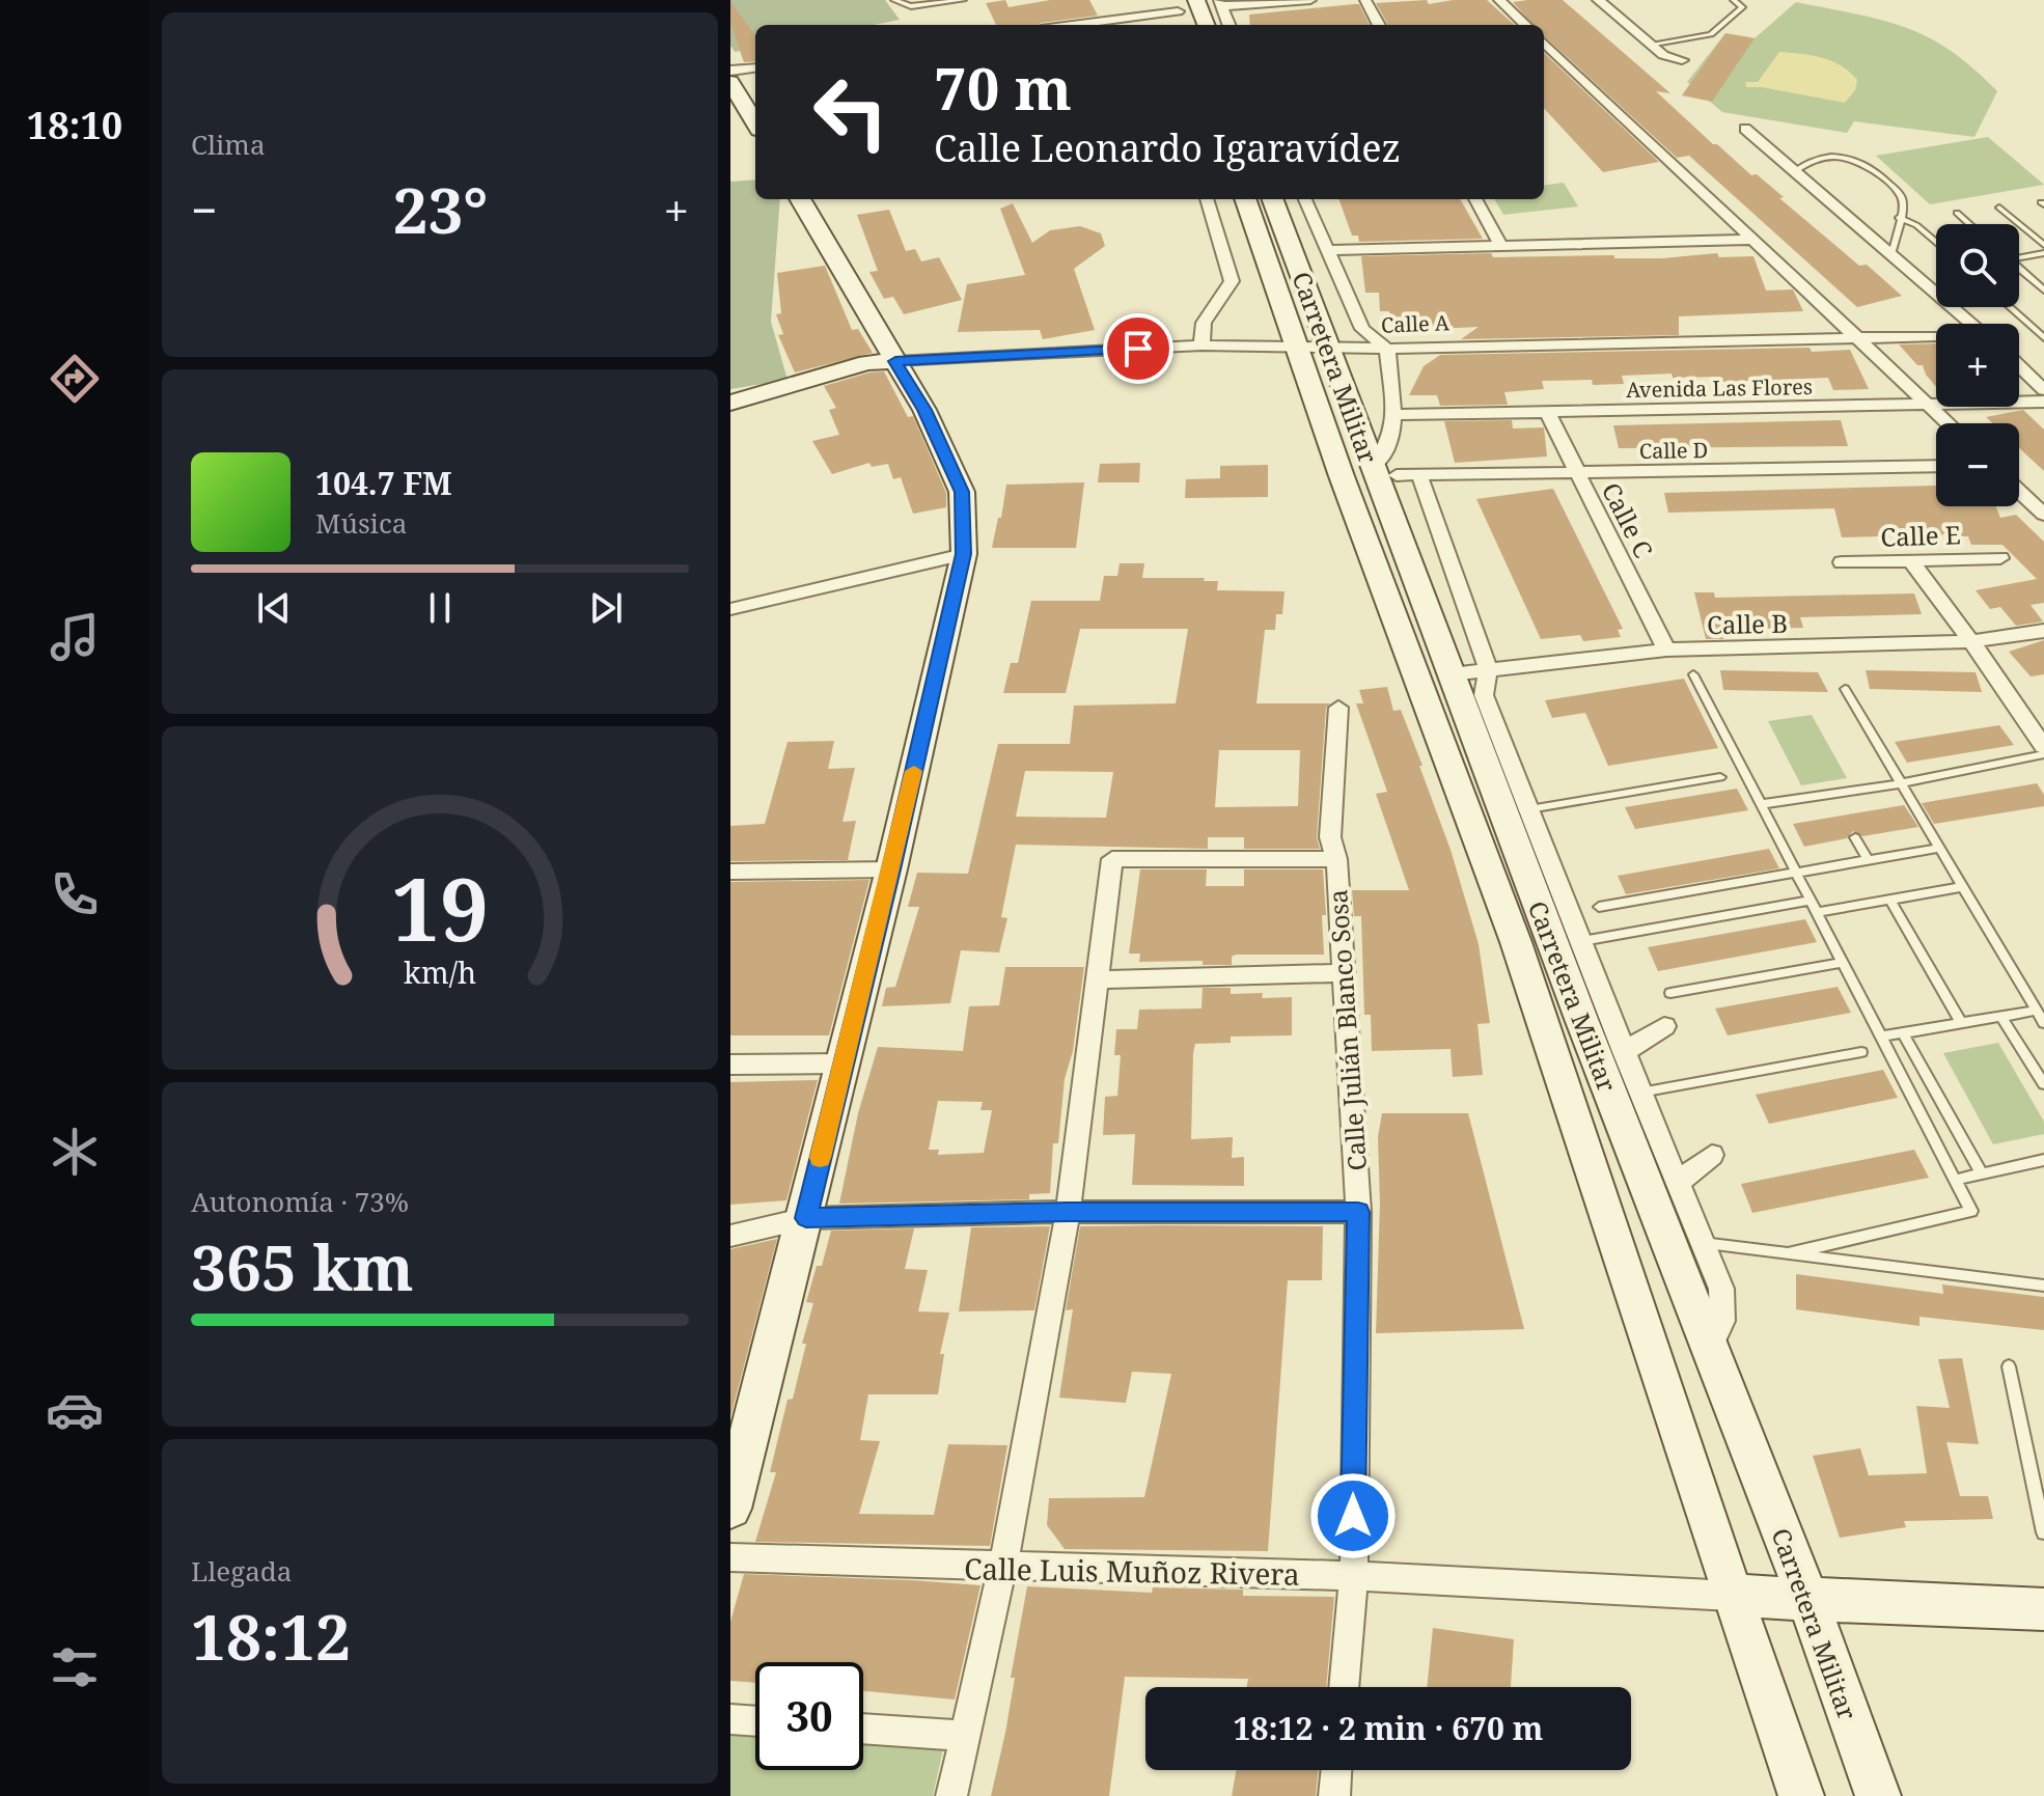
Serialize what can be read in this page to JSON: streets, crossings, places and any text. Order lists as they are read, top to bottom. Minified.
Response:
{"streets":{"main road":["Carretera Militar"],"street":["Calle A","Avenida Las Flores","Calle D","Calle C","Calle E","Calle B","Calle Julián Blanco Sosa","Calle Luis Muñoz Rivera"]},"crossings":[["Calle A","Carretera Militar"],["Carretera Militar","Calle D"],["Carretera Militar","Calle B"],["Carretera Militar","Calle Luis Muñoz Rivera"],["Avenida Las Flores","Calle C"],["Calle D","Calle C"],["Calle C","Calle B"],["Calle Julián Blanco Sosa","Calle Luis Muñoz Rivera"]],"page":{"tabs":"18:10","tile":["Clima",["Autonomía · 73%","365 km"],["Llegada","18:12"]],"turn":["70 m","Calle Leonardo Igaravídez"],"heat":["−","23°","+"],"map_buttons":["+","−"],"song":["104.7 FM","Música"],"limit":"30","trip":"18:12 · 2 min · 670 m","gauge":["19","km/h"]}}
